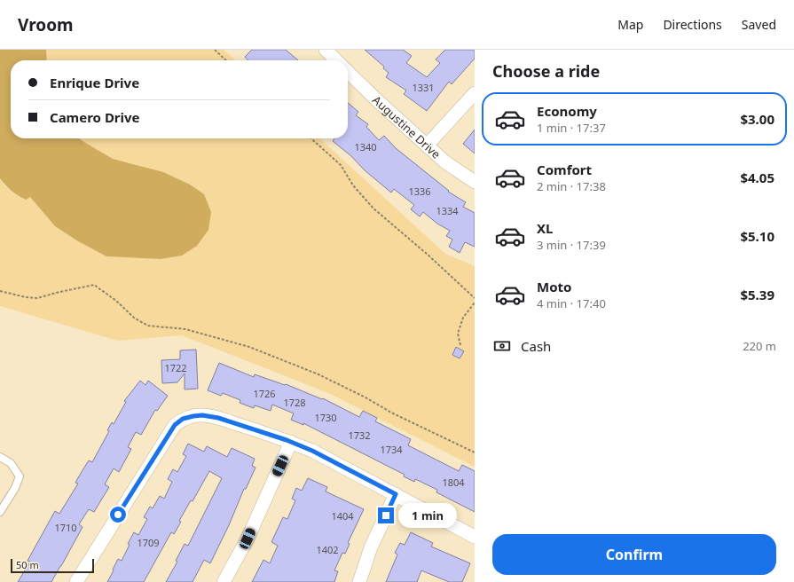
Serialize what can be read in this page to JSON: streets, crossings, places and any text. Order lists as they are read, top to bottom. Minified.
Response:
{"streets":{"street":["Augustine Drive"]},"house_numbers":["1331","1340","1336","1334","1722","1726","1728","1730","1732","1734","1804","1404","1710","1709","1402"],"scale_bar":"50 m","page":{"header":"Vroom","nav":["Map","Directions","Saved"],"heading":"Choose a ride","banner":["Enrique Drive","Camero Drive"],"list":[{"name":"Economy","note":"1 min · 17:37","value":"$3.00"},{"name":"Comfort","note":"2 min · 17:38","value":"$4.05"},{"name":"XL","note":"3 min · 17:39","value":"$5.10"},{"name":"Moto","note":"4 min · 17:40","value":"$5.39"}],"pay":["Cash","220 m"],"bubble":"1 min","buttons":"Confirm","scale":"50 m"}}
